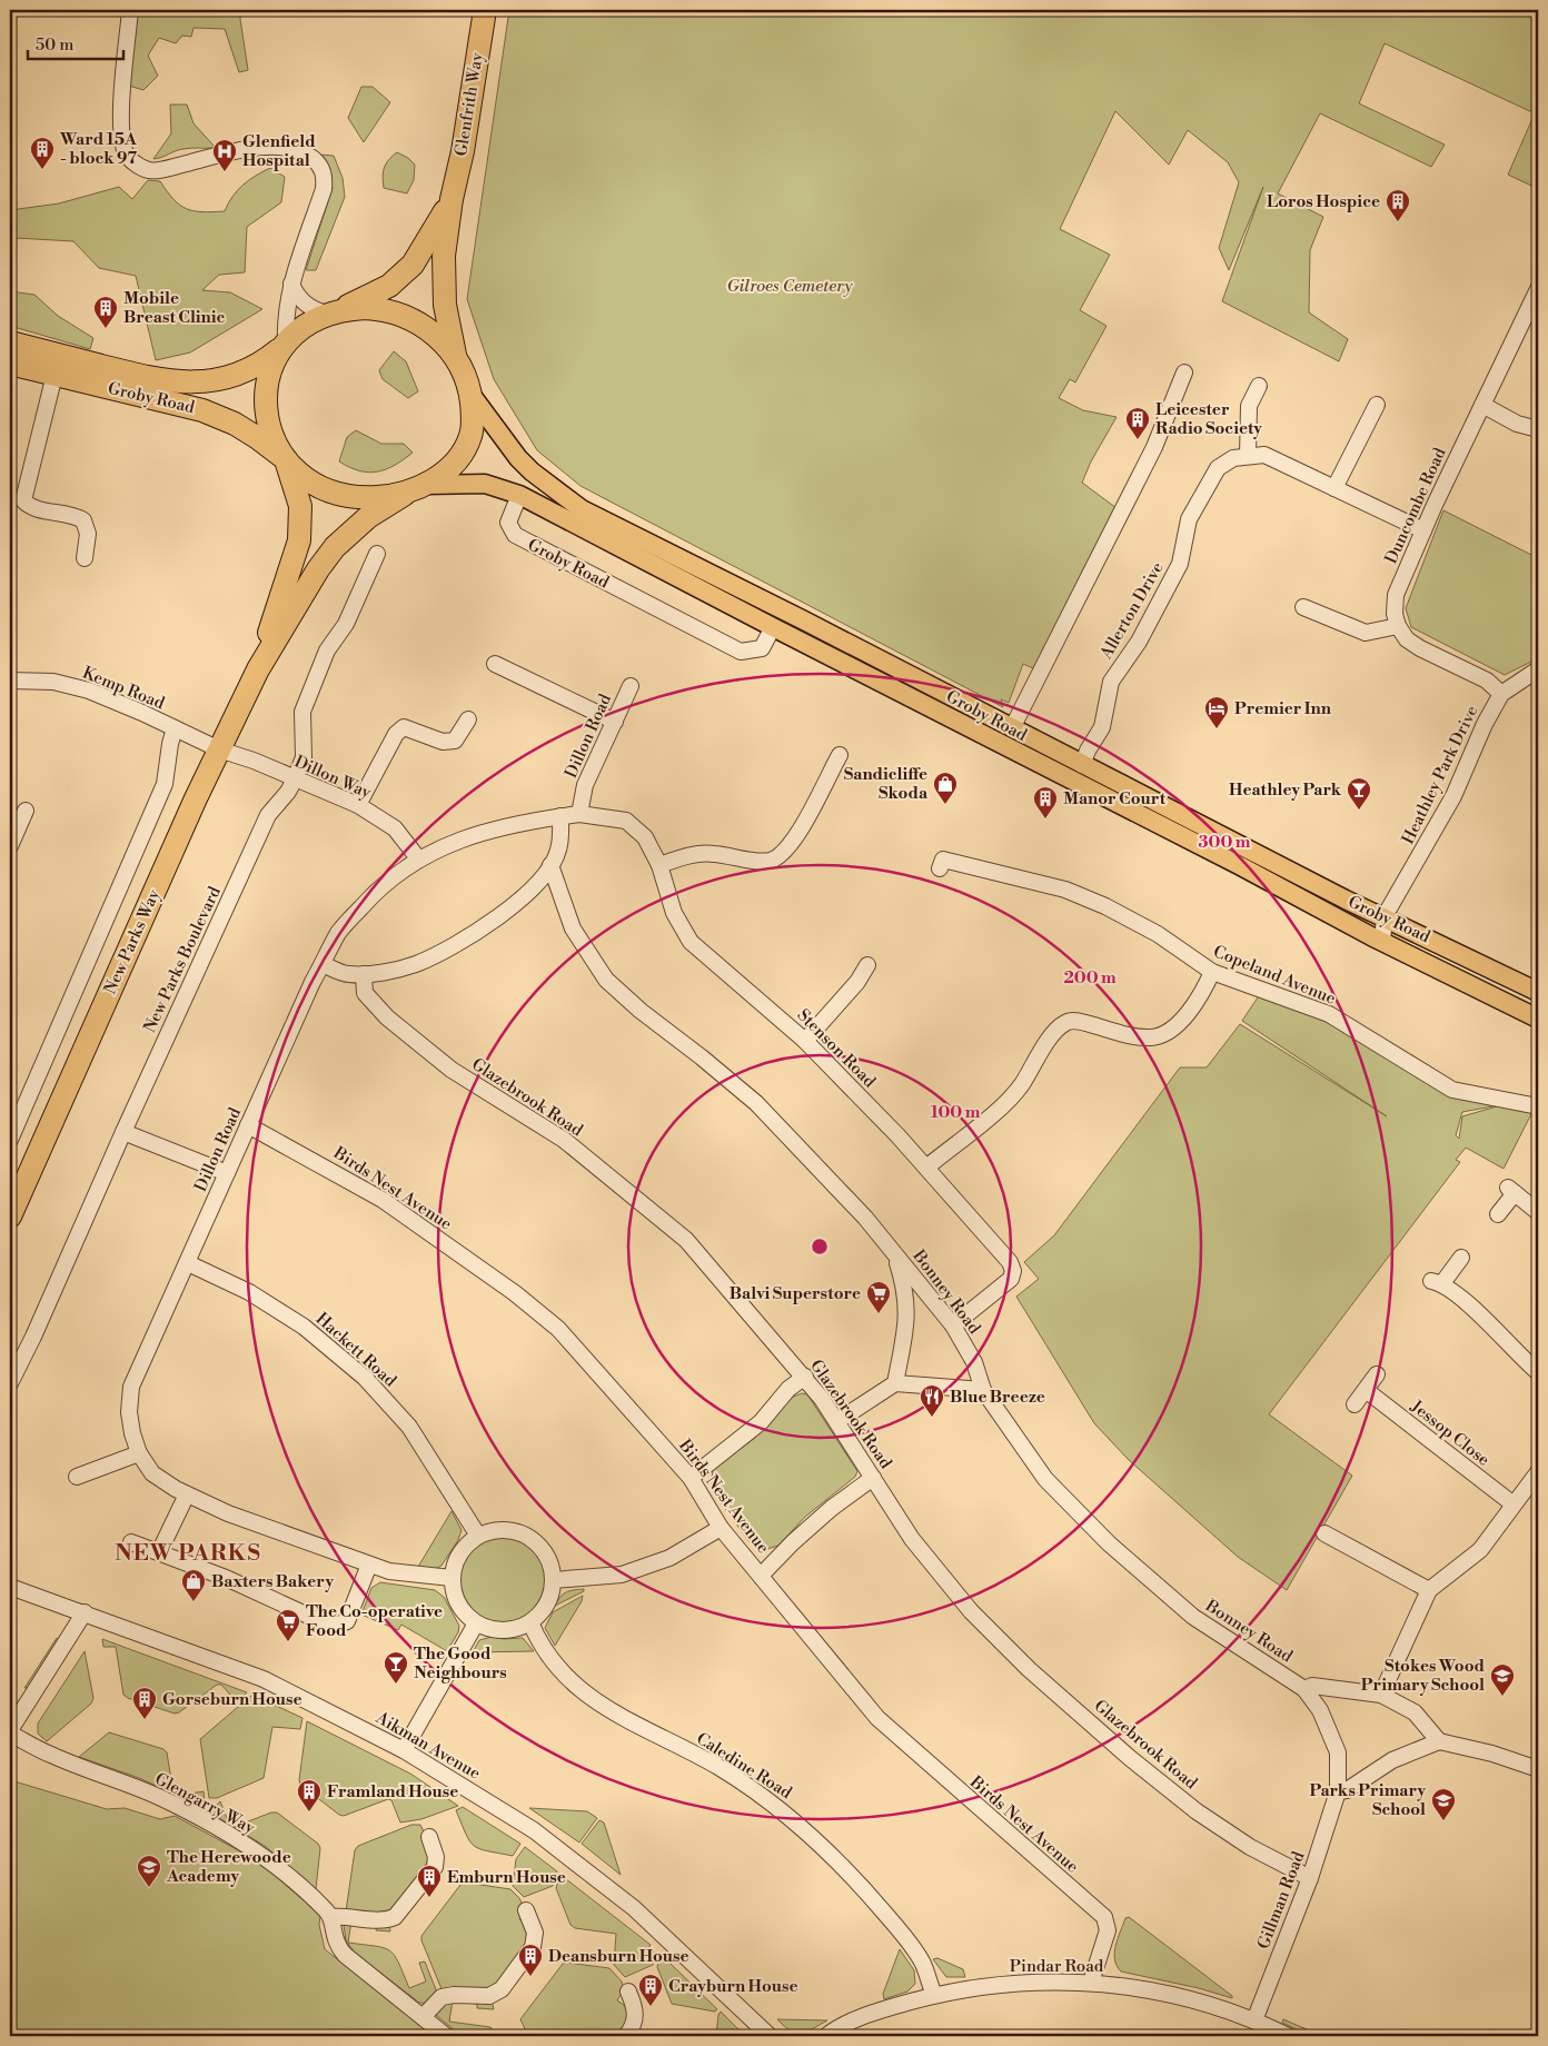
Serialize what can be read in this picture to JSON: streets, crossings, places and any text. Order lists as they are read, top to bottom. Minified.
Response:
{"streets":{"highway":["Glenfrith Way","Groby Road","New Parks Way"],"street":["Duncombe Road","Allerton Drive","Kemp Road","Dillon Road","Heathley Park Drive","Dillon Way","New Parks Boulevard","Copeland Avenue","Stenson Road","Glazebrook Road","Birds Nest Avenue","Bonney Road","Hackett Road","Jessop Close","Aikman Avenue","Caledine Road","Glengarry Way","Gillman Road","Pindar Road"]},"crossings":[["Glenfrith Way","Groby Road"],["Groby Road","Allerton Drive"],["Groby Road","Heathley Park Drive"],["Groby Road","New Parks Way"],["Kemp Road","Dillon Way"],["Kemp Road","New Parks Way"],["Dillon Road","Dillon Way"],["Dillon Road","Stenson Road"],["Dillon Road","Birds Nest Avenue"],["Dillon Road","Hackett Road"],["Dillon Road","Caledine Road"],["Dillon Way","New Parks Way"],["Dillon Way","New Parks Boulevard"],["Stenson Road","Bonney Road"],["Glazebrook Road","Gillman Road"],["Birds Nest Avenue","Pindar Road"],["Bonney Road","Gillman Road"],["Hackett Road","Caledine Road"],["Caledine Road","Pindar Road"],["Gillman Road","Pindar Road"]],"districts":["NEW PARKS"],"parks":["Gilroes Cemetery"],"places":{"building":["Ward 15A - block 97","Loros Hospice","Mobile Breast Clinic","Leicester Radio Society","Manor Court","Gorseburn House","Framland House","Emburn House","Deansburn House","Crayburn House"],"hospital":["Glenfield Hospital"],"hotel":["Premier Inn"],"shop":["Sandicliffe Skoda","Baxters Bakery"],"bar":["Heathley Park","The Good Neighbours"],"supermarket":["Balvi Superstore","The Co-operative Food"],"restaurant":["Blue Breeze"],"school or university":["Stokes Wood Primary School","Parks Primary School","The Herewoode Academy"]},"scale_bar":"50 m","rings":["300 m","200 m","100 m"]}
